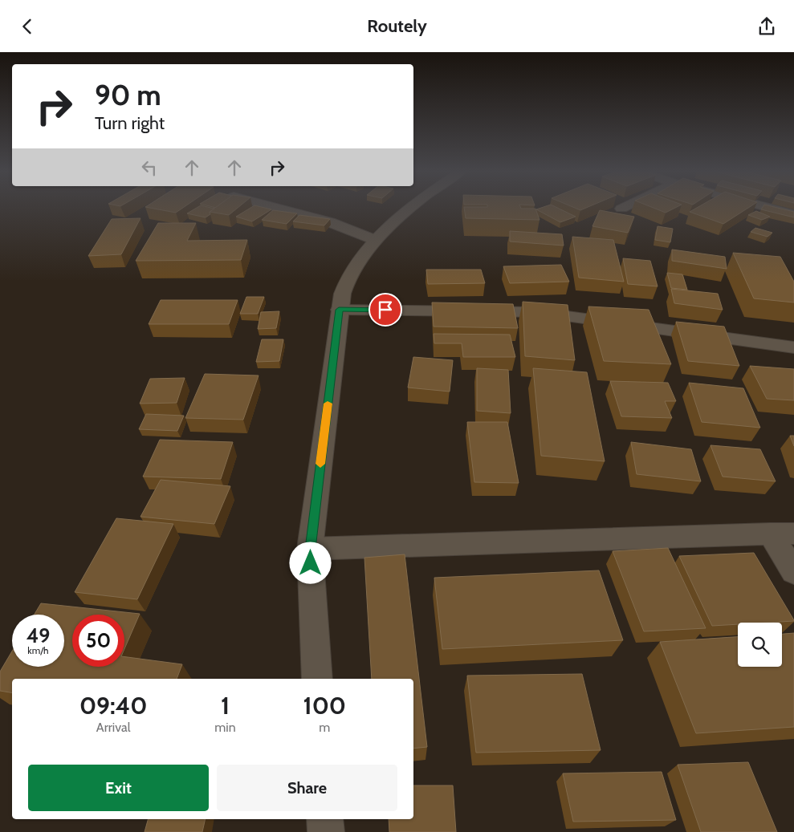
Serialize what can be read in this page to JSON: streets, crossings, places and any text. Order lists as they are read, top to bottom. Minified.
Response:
{"page":{"header":"Routely","turn":["90 m","Turn right"],"speed":"49 km/h","limit":"50","eta":["09:40","Arrival","1","min","100","m"],"buttons":["Exit","Share"]}}
